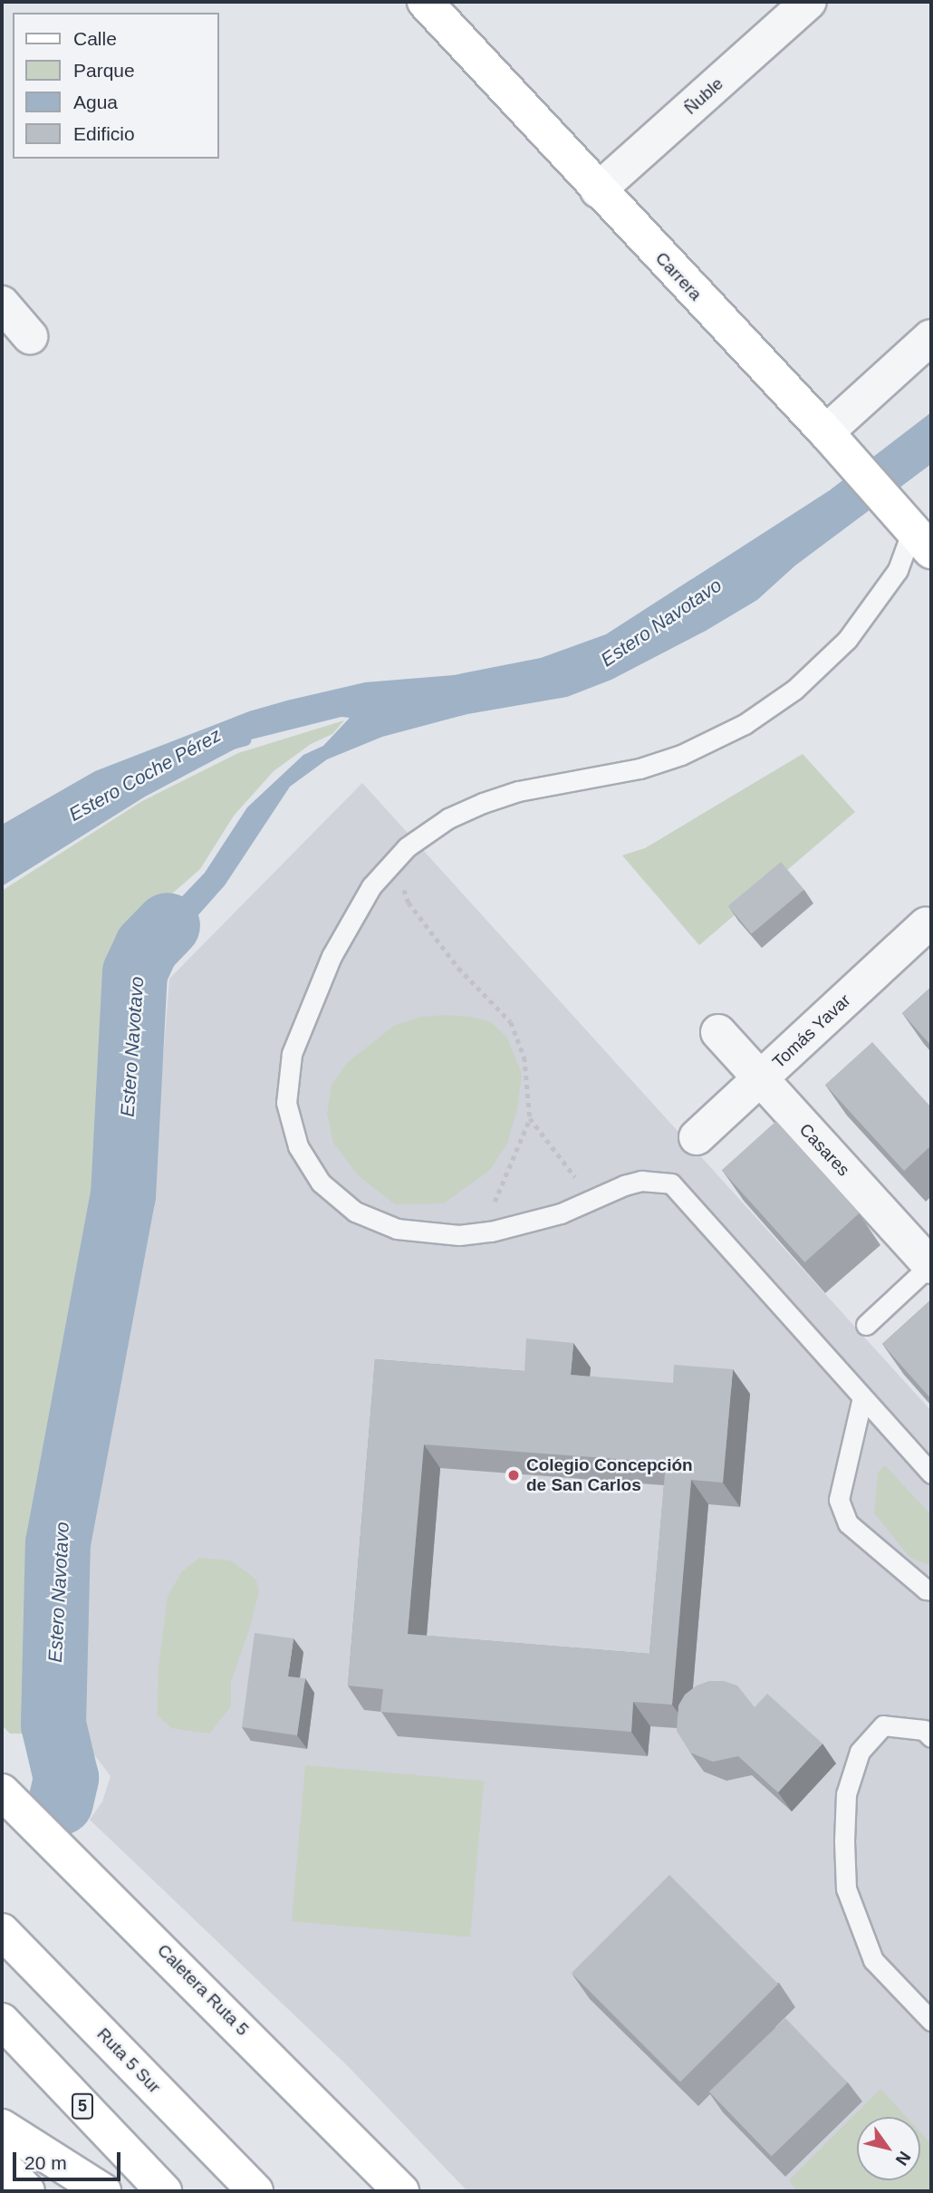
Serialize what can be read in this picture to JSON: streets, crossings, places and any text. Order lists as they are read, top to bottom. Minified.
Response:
{"streets":{"main road":["Carrera","Caletera Ruta 5","Ruta 5 Sur","5"],"street":["Ñuble","Tomás Yavar","Casares"]},"crossings":[["Ñuble","Carrera"],["Tomás Yavar","Casares"]],"water":["Estero Navotavo","Estero Coche Pérez"],"places":["Colegio Concepción de San Carlos"],"legend":["Calle","Parque","Agua","Edificio"],"scale_bar":"20 m","north":"bottom right"}
